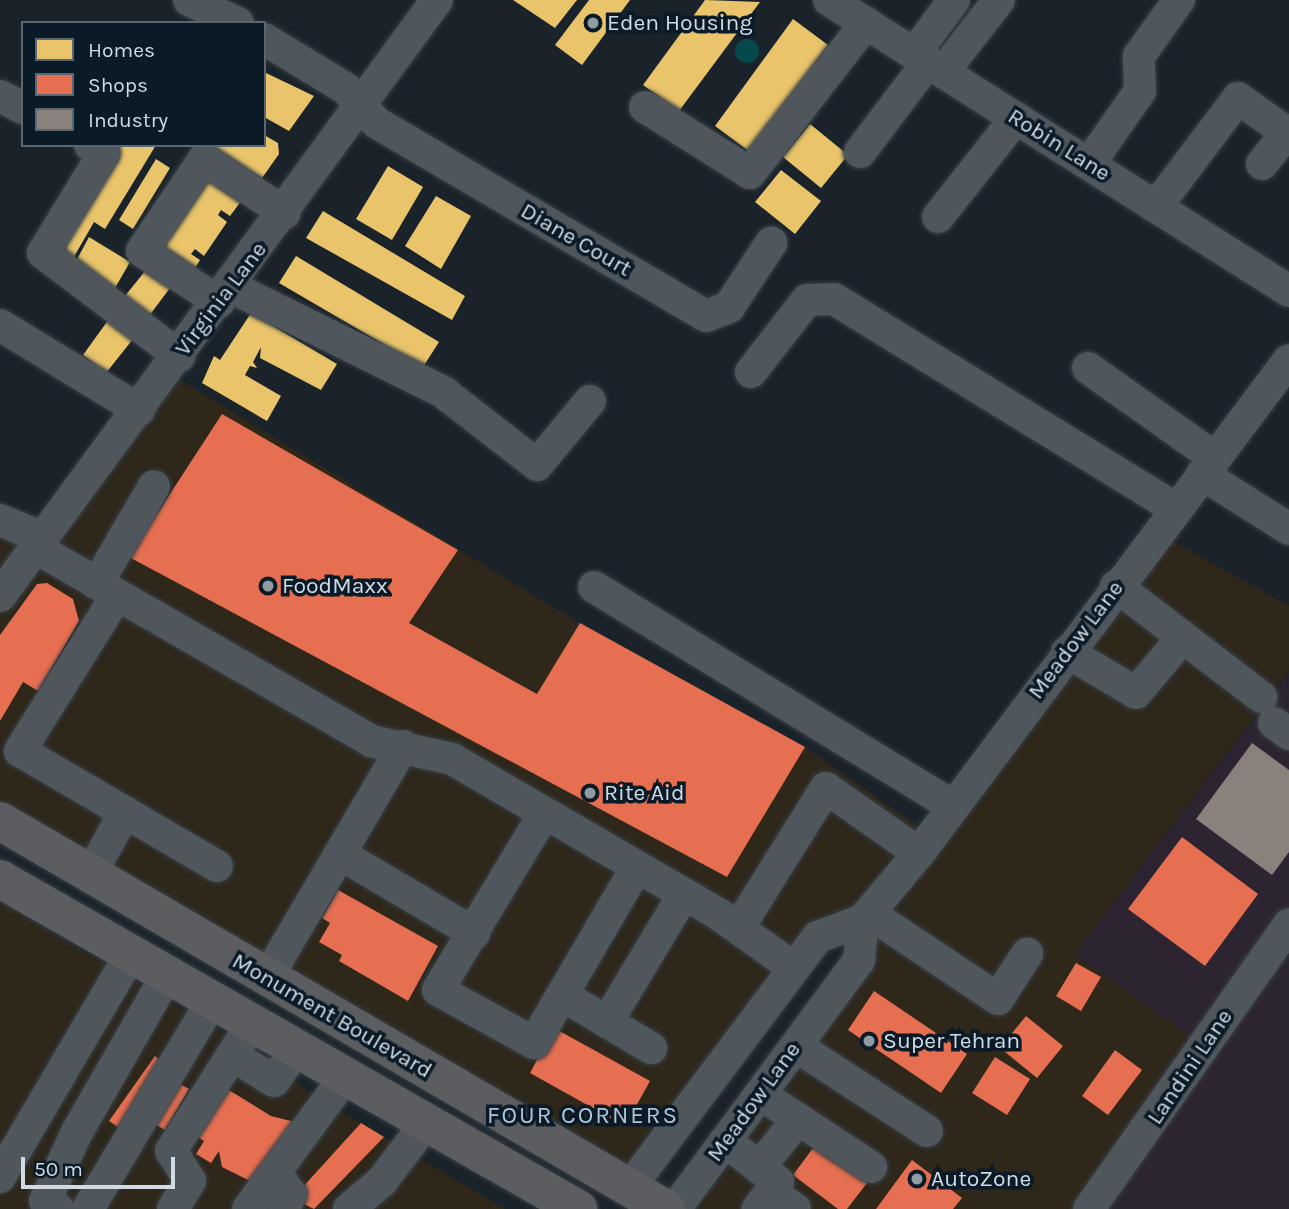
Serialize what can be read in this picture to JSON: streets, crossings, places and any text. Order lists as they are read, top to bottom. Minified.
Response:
{"streets":{"main road":["Monument Boulevard"],"street":["Robin Lane","Diane Court","Virginia Lane","Meadow Lane","Landini Lane"]},"crossings":[["Diane Court","Virginia Lane"],["Meadow Lane","Monument Boulevard"]],"districts":["FOUR CORNERS"],"places":["Eden Housing","FoodMaxx","Rite Aid","Super Tehran","AutoZone"],"legend":["Homes","Shops","Industry"],"scale_bar":"50 m"}
